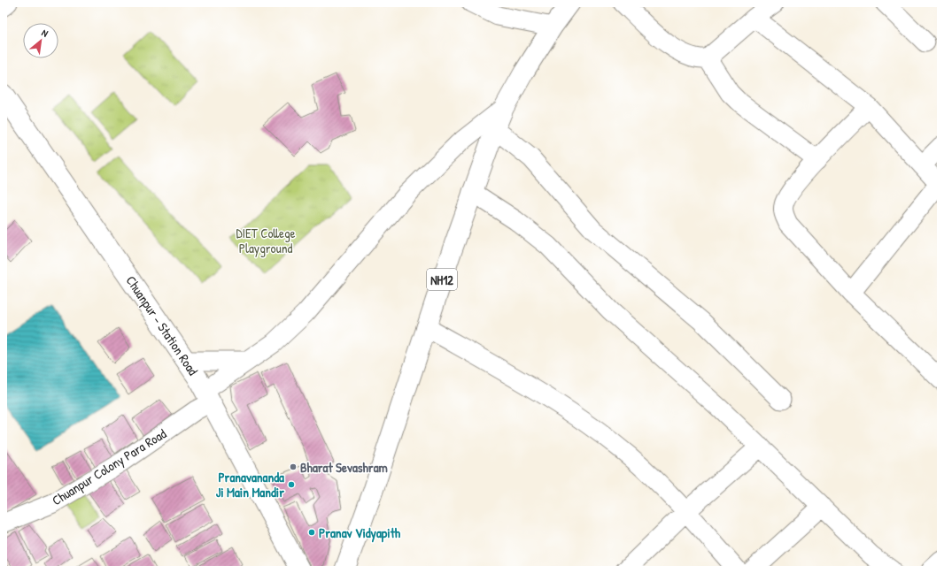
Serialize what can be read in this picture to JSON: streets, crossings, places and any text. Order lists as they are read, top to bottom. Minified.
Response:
{"streets":{"main road":["NH12","Chuanpur - Station Road"],"street":["Chuanpur Colony Para Road"]},"crossings":[["NH12","Chuanpur Colony Para Road"],["Chuanpur - Station Road","Chuanpur Colony Para Road"]],"parks":["DIET College Playground"],"places":["Bharat Sevashram","Pranavananda Ji Main Mandir","Pranav Vidyapith"],"north":"top right"}
